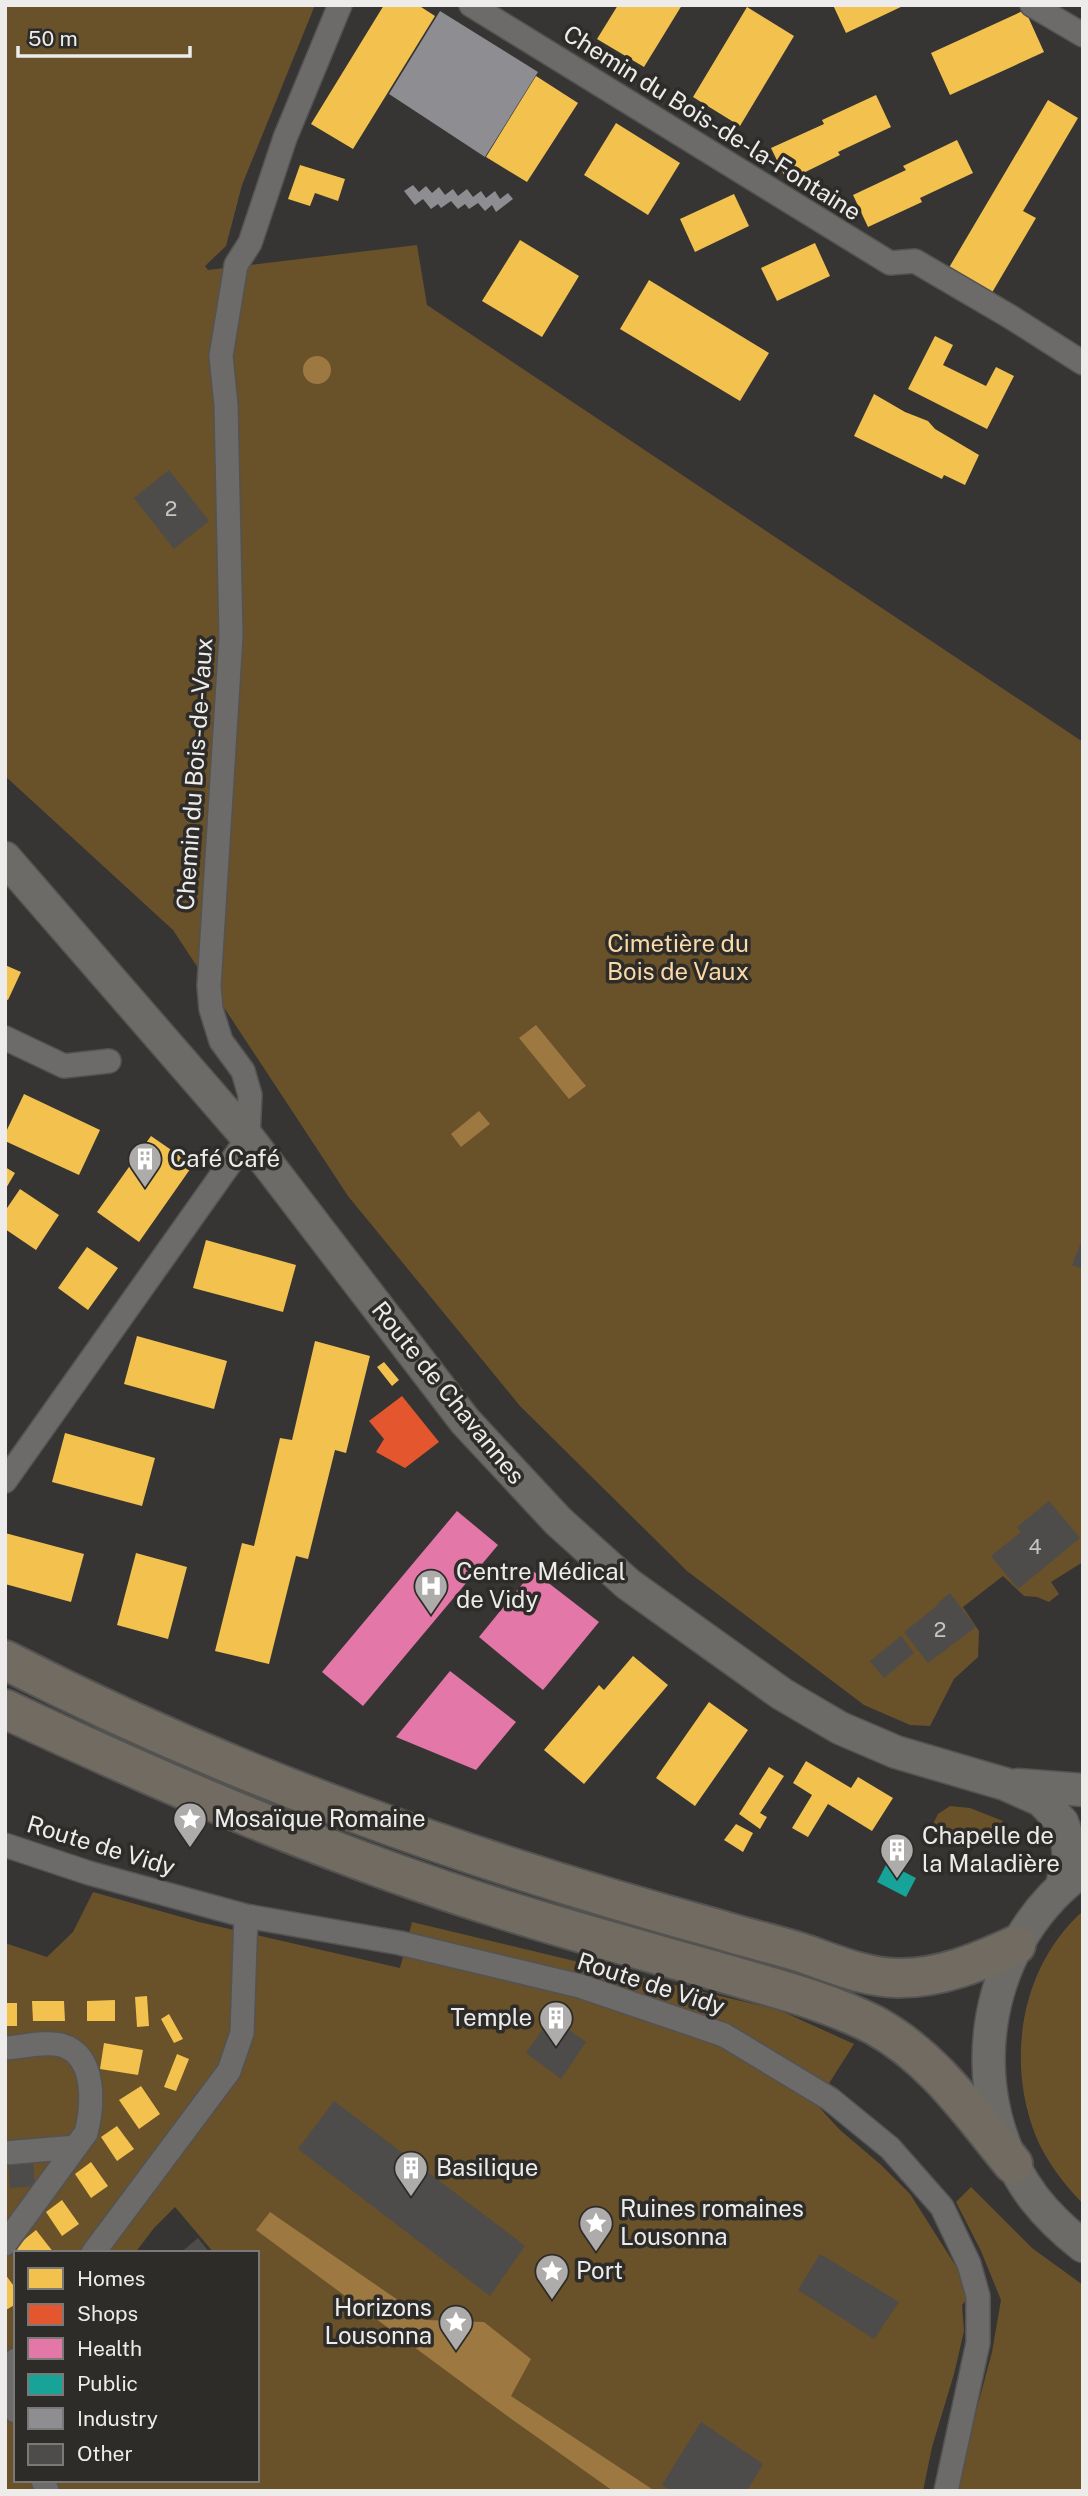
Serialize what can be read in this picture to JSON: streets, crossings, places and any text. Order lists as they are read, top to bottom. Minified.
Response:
{"streets":{"main road":["Route de Chavannes"],"street":["Chemin du Bois-de-la-Fontaine","Chemin du Bois-de-Vaux","Route de Vidy"]},"crossings":[["Chemin du Bois-de-Vaux","Route de Chavannes"]],"parks":["Cimetière du Bois de Vaux"],"places":{"building":["Café Café","Chapelle de la Maladière","Temple","Basilique"],"hospital":["Centre Médical de Vidy"],"place":["Mosaïque Romaine","Ruines romaines Lousonna","Port","Horizons Lousonna"]},"house_numbers":["2","4","2"],"legend":["Homes","Shops","Health","Public","Industry","Other"],"scale_bar":"50 m"}
